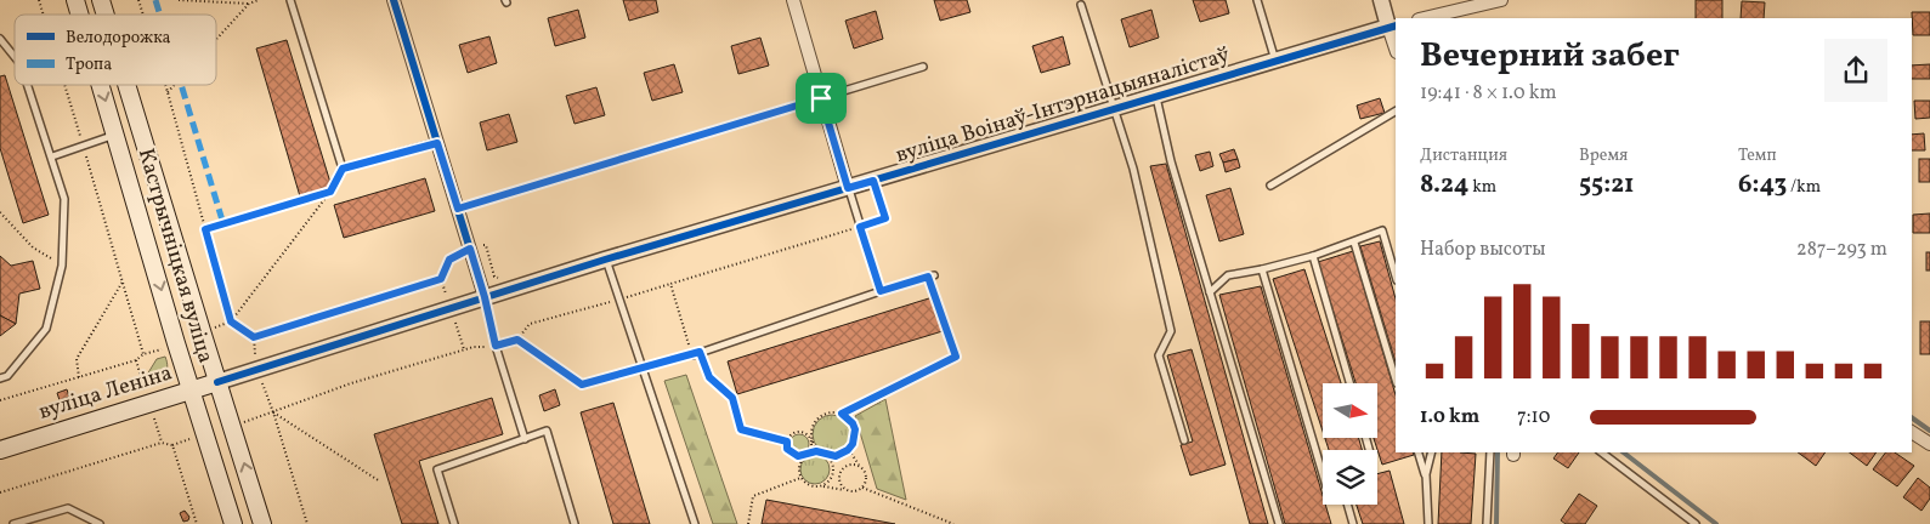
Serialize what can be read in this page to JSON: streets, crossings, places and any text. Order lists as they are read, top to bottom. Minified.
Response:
{"streets":{"main road":["Кастрычніцкая вуліца","вуліца Леніна"],"street":["вуліца Воінаў-Інтэрнацыяналістаў"]},"crossings":[["вуліца Воінаў-Інтэрнацыяналістаў","Кастрычніцкая вуліца"],["вуліца Воінаў-Інтэрнацыяналістаў","вуліца Леніна"],["Кастрычніцкая вуліца","вуліца Леніна"]],"legend":["Велодорожка","Тропа"],"north":"right","page":{"heading":["Вечерний забег","19:41 · 8 × 1.0 km"],"stats":[["Дистанция","8.24 km"],["Время","55:21"],["Темп","6:43 /km"]],"chart":["Набор высоты","287–293 m"],"list":[{"name":"1.0 km","note":"7:10"}]}}
